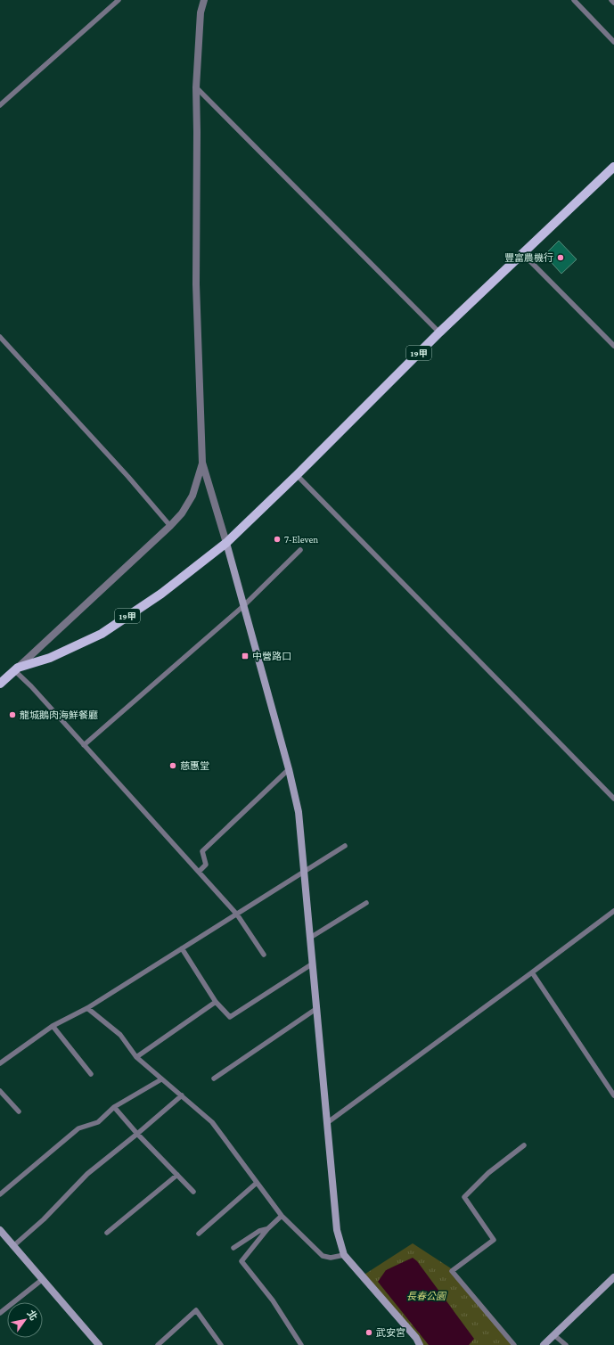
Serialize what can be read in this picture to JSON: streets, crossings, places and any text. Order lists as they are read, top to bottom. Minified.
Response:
{"streets":{"main road":["19甲"]},"parks":["長春公園"],"places":{"other":["豐富農機行","7-Eleven","龍城鵝肉海鮮餐廳","慈惠堂","武安宮"],"transit":["中營路口"]},"north":"top right"}
